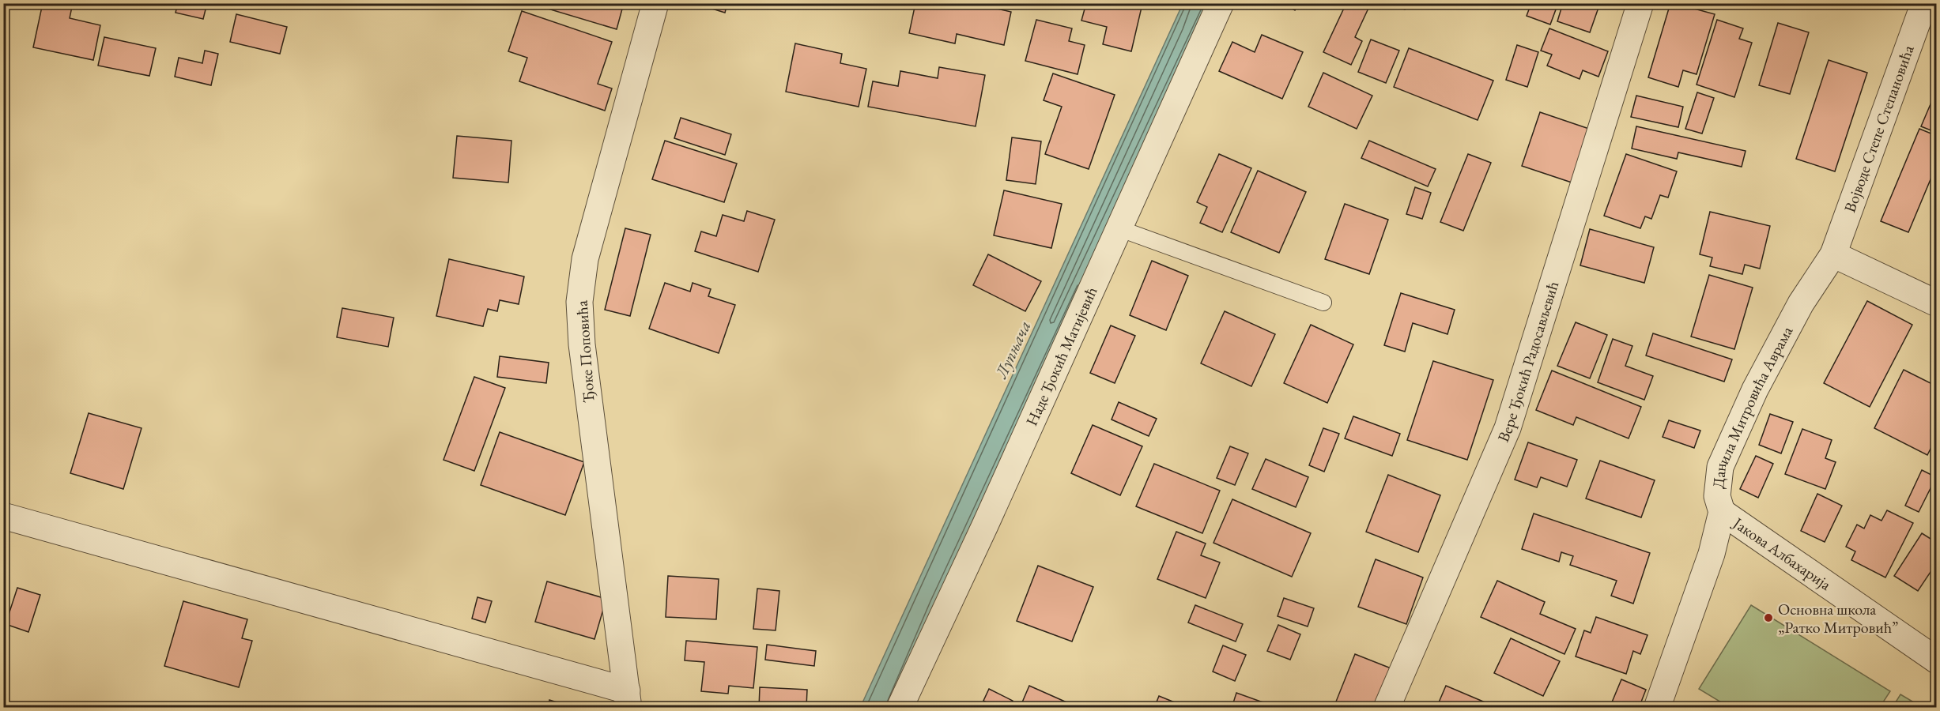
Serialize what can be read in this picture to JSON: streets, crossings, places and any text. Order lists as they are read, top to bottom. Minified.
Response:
{"streets":{"street":["Војводе Степе Степановића","Ђоке Поповића","Наде Ђокић Матијевић","Вере Ђокић Радосављевић","Данила Митровића Аврама","Јакова Албахарија"]},"crossings":[["Војводе Степе Степановића","Данила Митровића Аврама"],["Данила Митровића Аврама","Јакова Албахарија"]],"water":["Лупњача"],"places":["Основна школа „Ратко Митровић”"]}
